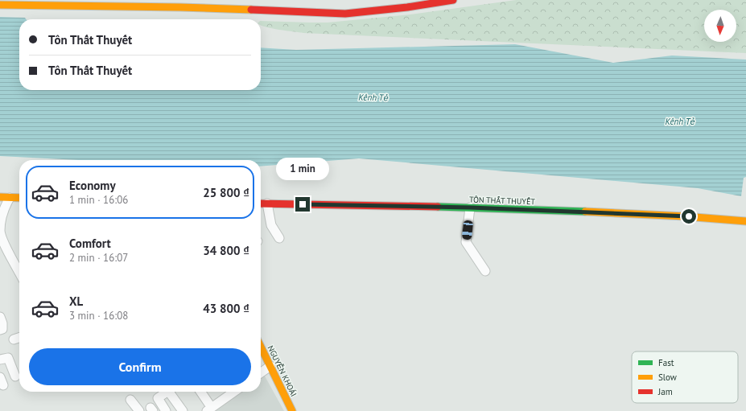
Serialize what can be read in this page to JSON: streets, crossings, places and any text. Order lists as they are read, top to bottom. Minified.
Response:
{"streets":{"main road":["TÔN THẤT THUYẾT","NGUYỄN KHOÁI"]},"water":["Kênh Tẻ"],"legend":["Fast","Slow","Jam"],"north":"bottom","page":{"banner":["Tôn Thất Thuyết","Tôn Thất Thuyết"],"bubble":"1 min","list":[{"name":"Economy","note":"1 min · 16:06","value":"25 800 ₫"},{"name":"Comfort","note":"2 min · 16:07","value":"34 800 ₫"},{"name":"XL","note":"3 min · 16:08","value":"43 800 ₫"}],"buttons":"Confirm"}}
